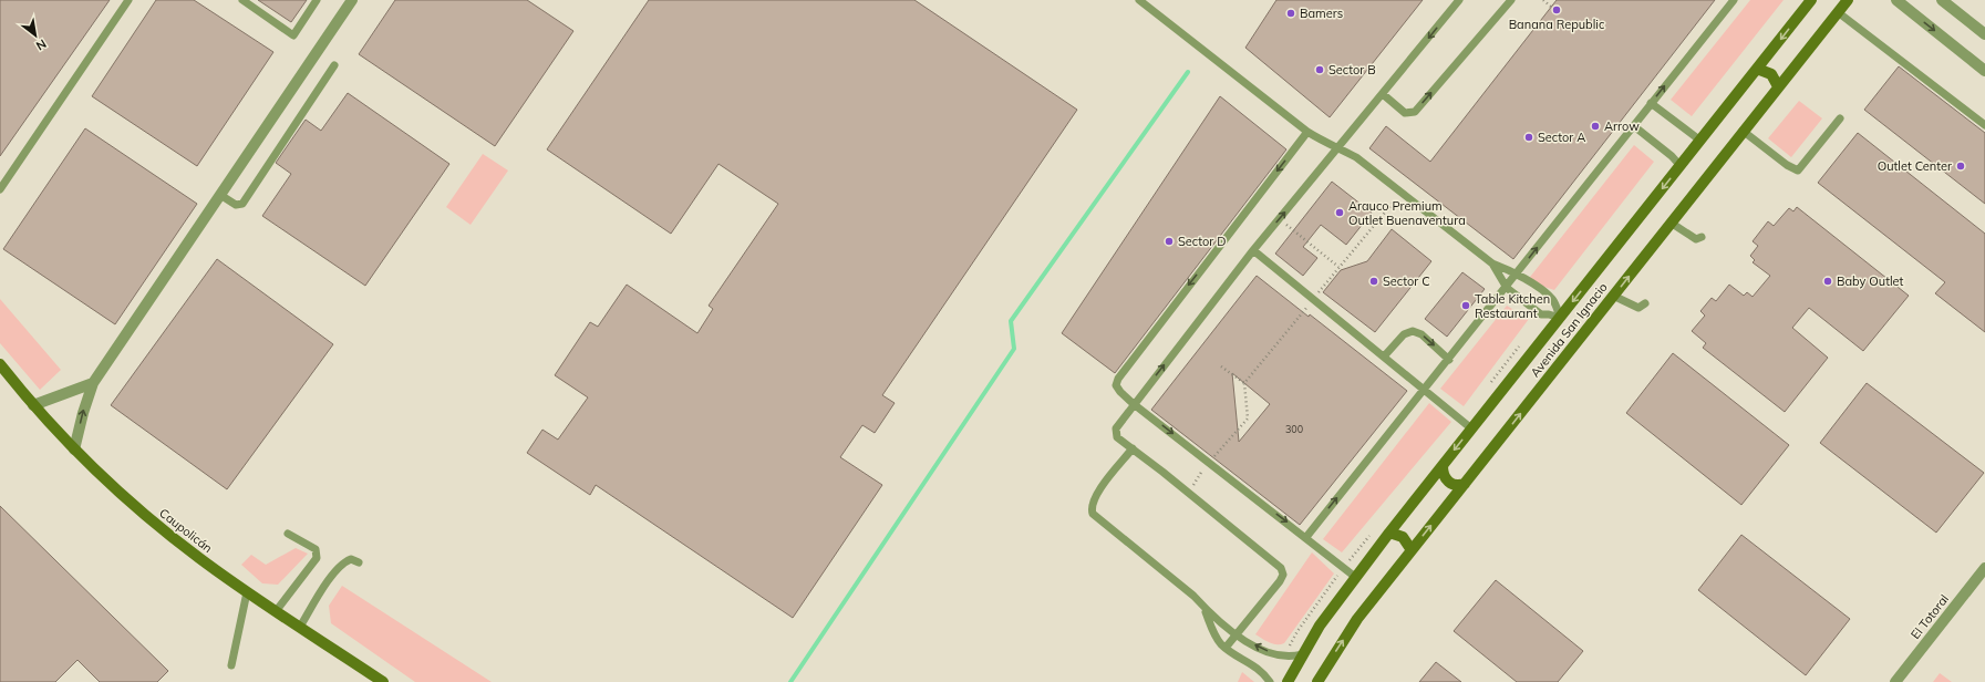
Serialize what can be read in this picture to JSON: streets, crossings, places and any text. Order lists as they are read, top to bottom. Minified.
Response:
{"streets":{"main road":["Avenida San Ignacio","Caupolicán"],"street":["El Totoral"]},"places":["Banana Republic","Bamers","Sector B","Arrow","Sector A","Outlet Center","Arauco Premium Outlet Buenaventura","Sector D","Sector C","Baby Outlet","Table Kitchen Restaurant"],"house_numbers":["300"],"north":"bottom right"}
